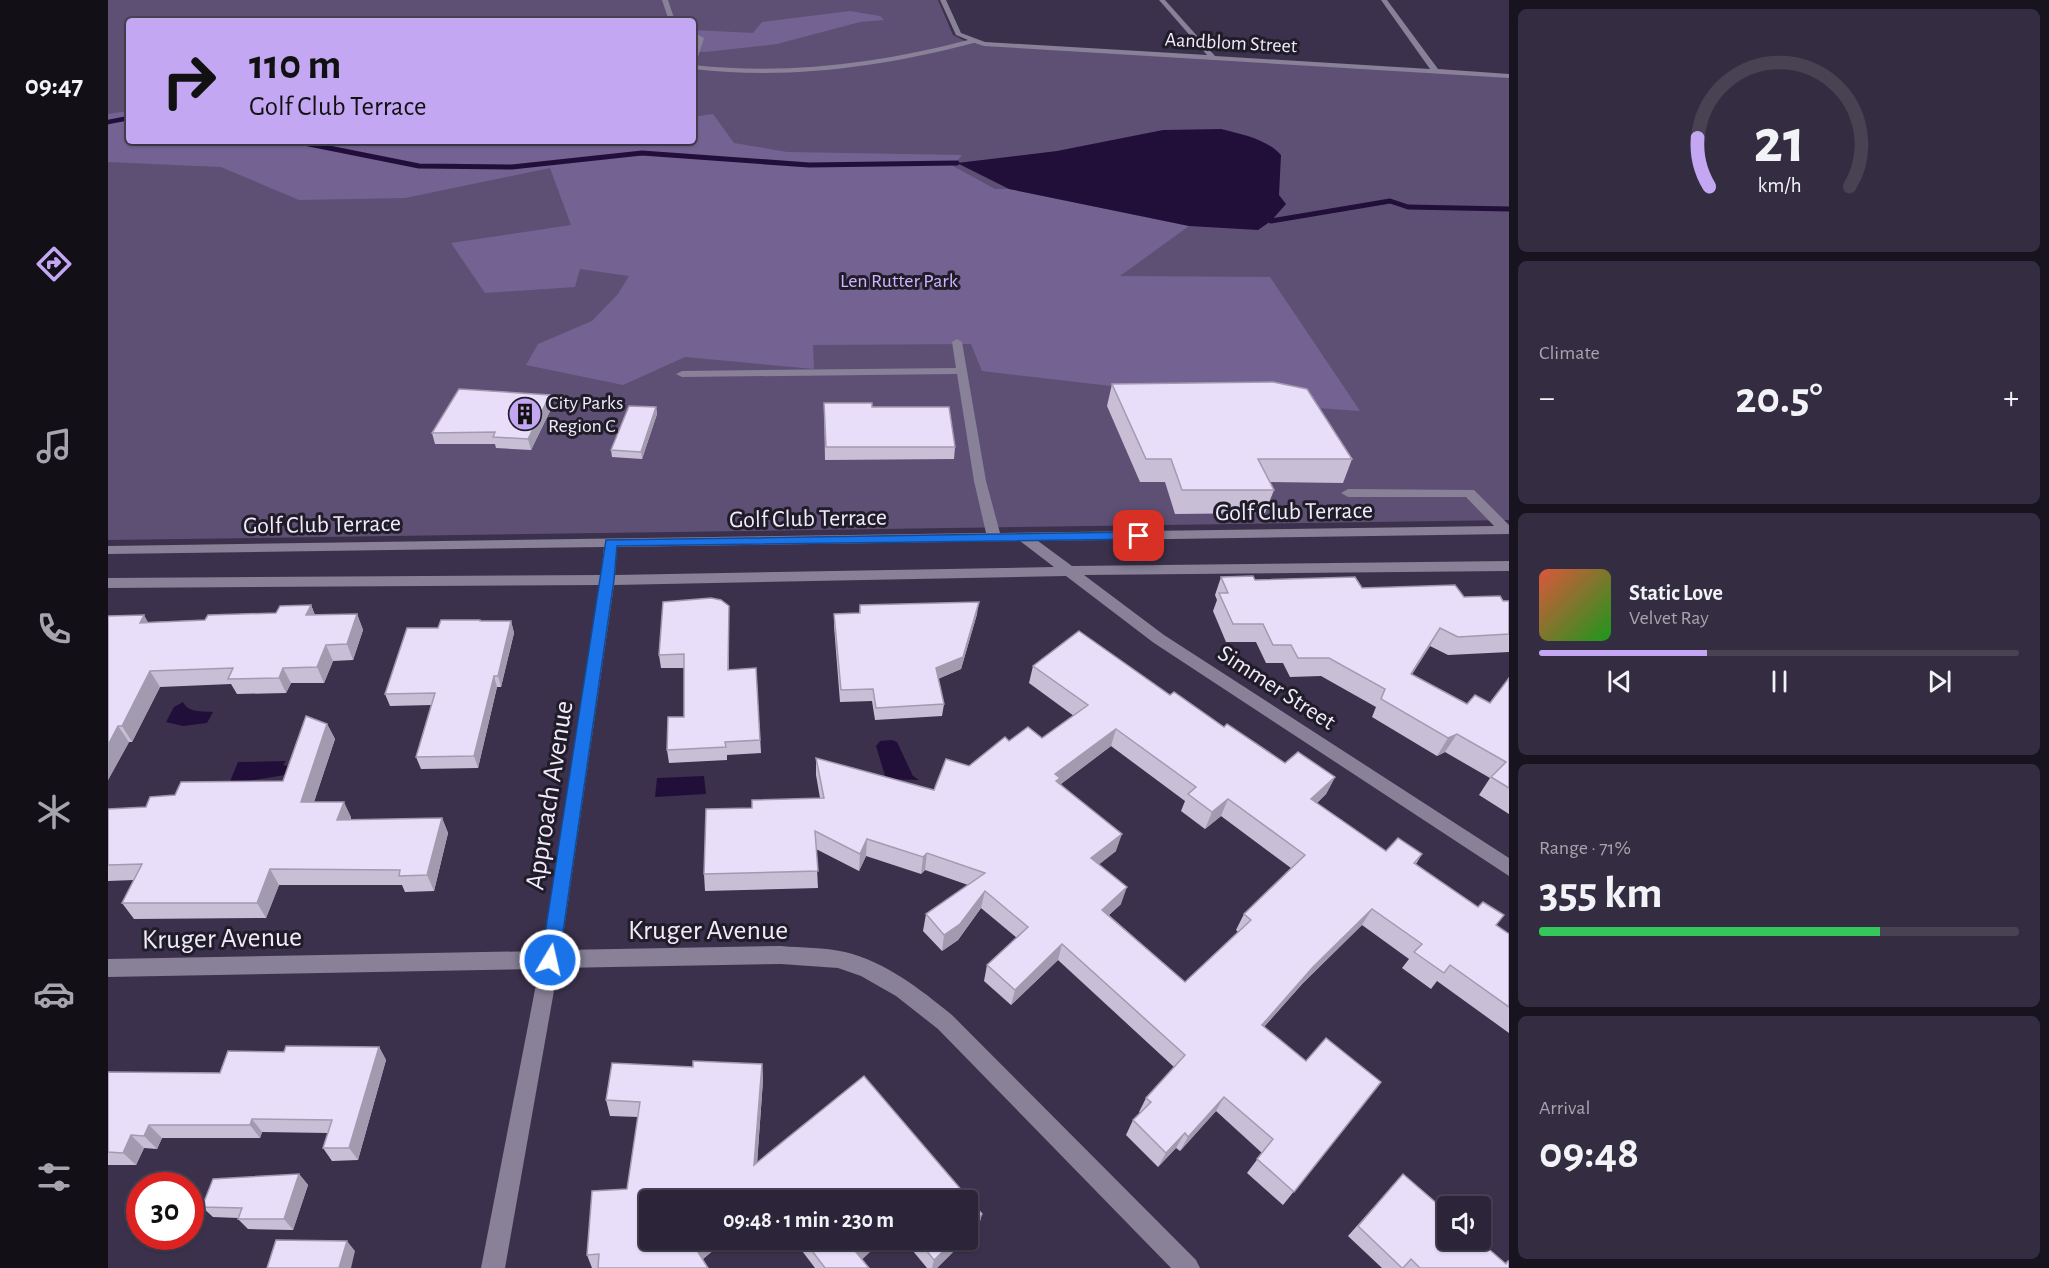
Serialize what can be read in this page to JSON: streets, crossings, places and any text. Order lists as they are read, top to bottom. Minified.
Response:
{"streets":{"street":["Aandblom Street","Golf Club Terrace","Simmer Street","Approach Avenue","Kruger Avenue"]},"crossings":[["Golf Club Terrace","Simmer Street"],["Golf Club Terrace","Approach Avenue"],["Approach Avenue","Kruger Avenue"]],"parks":["Len Rutter Park"],"places":{"building":["City Parks Region C"]},"page":{"tabs":"09:47","turn":["110 m","Golf Club Terrace"],"tile":["Climate",["Range · 71%","355 km"],["Arrival","09:48"]],"heat":["−","20.5°","+"],"song":["Static Love","Velvet Ray"],"limit":"30","trip":"09:48 · 1 min · 230 m","gauge":["21","km/h"]}}
